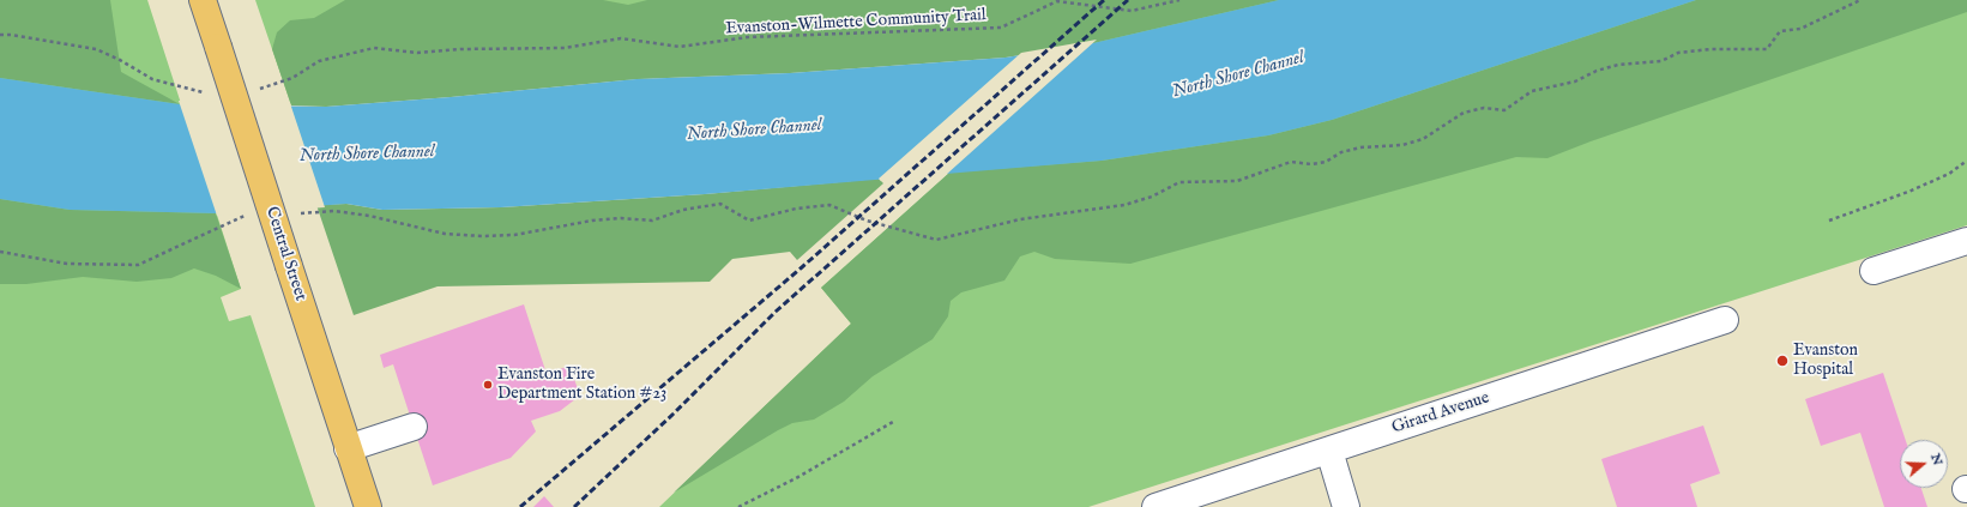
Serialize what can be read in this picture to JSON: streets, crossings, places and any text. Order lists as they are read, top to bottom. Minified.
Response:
{"streets":{"main road":["Central Street"],"street":["Girard Avenue"],"path":["Evanston-Wilmette Community Trail"]},"water":["North Shore Channel"],"places":["Evanston Hospital","Evanston Fire Department Station #23"],"north":"right"}
